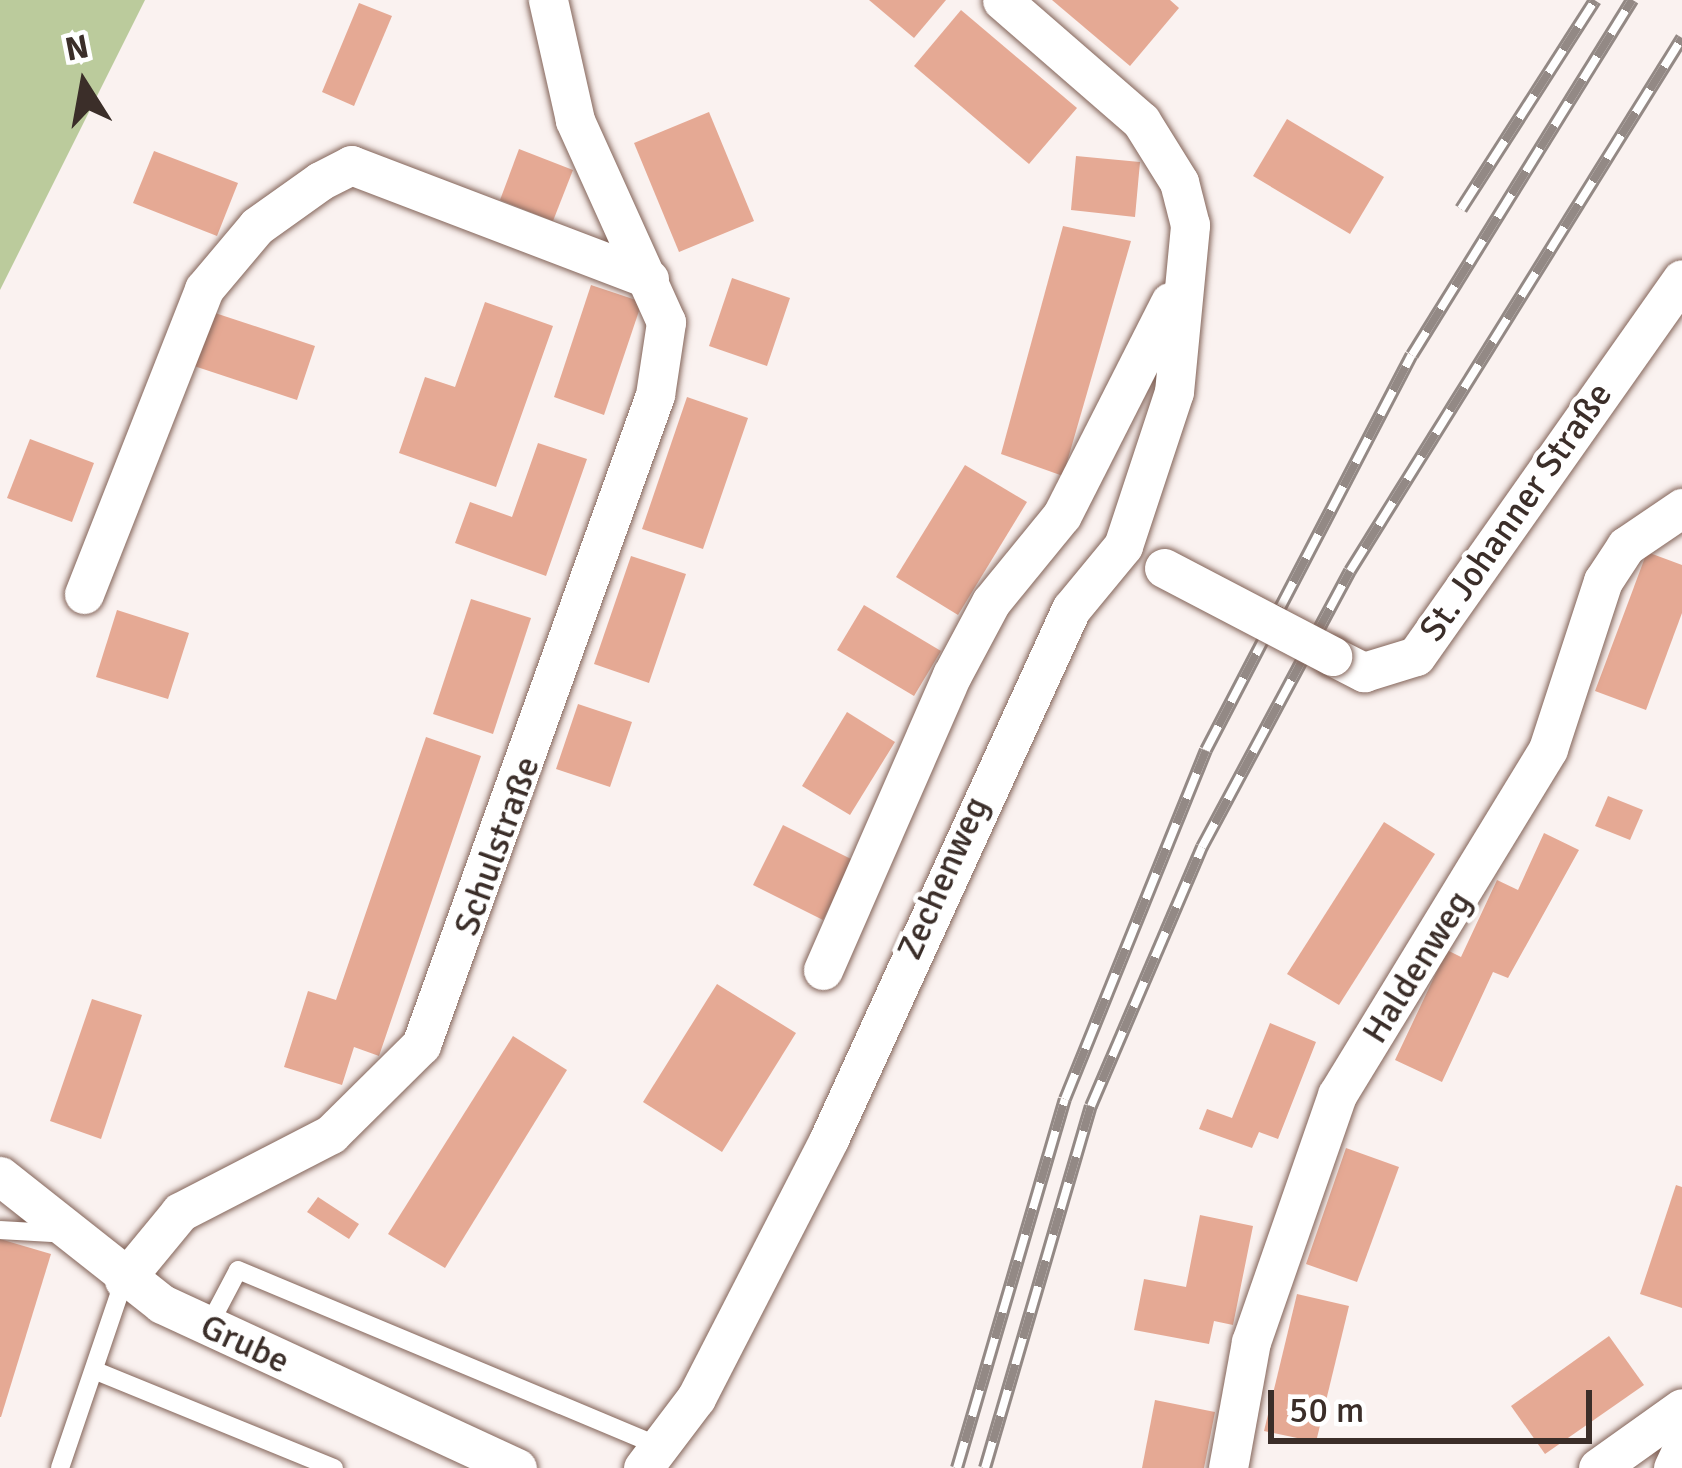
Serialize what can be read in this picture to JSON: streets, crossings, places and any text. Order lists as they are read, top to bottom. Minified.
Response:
{"streets":{"street":["St. Johanner Straße","Schulstraße","Zechenweg","Haldenweg","Grube"]},"crossings":[["St. Johanner Straße","Zechenweg"],["Schulstraße","Grube"]],"scale_bar":"50 m","north":"top"}
